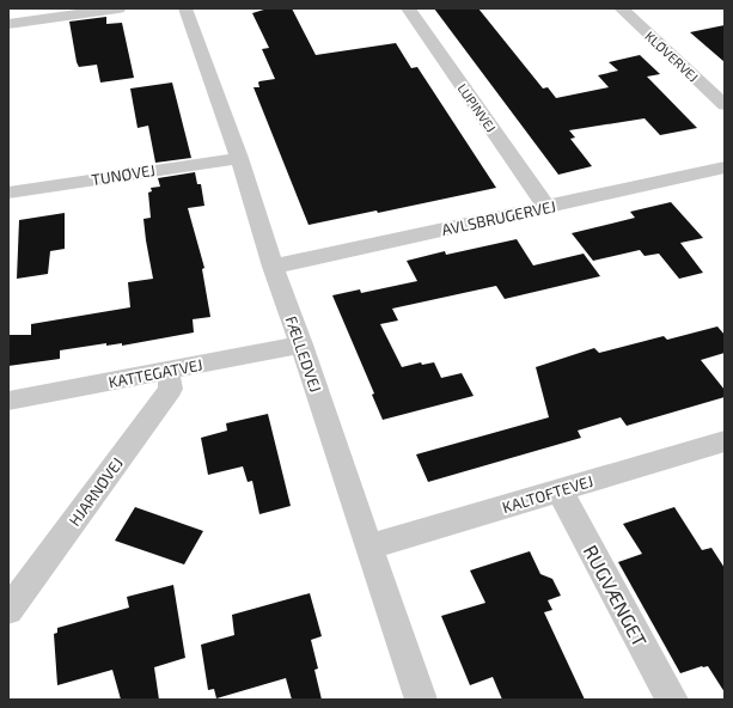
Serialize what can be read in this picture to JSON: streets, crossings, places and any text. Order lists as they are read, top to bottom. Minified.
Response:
{"streets":{"street":["KLØVERVEJ","LUPINVEJ","TUNØVEJ","AVLSBRUGERVEJ","FÆLLEDVEJ","KATTEGATVEJ","HJARNØVEJ","KALTOFTEVEJ","RUGVÆNGET"]},"crossings":[["LUPINVEJ","AVLSBRUGERVEJ"],["TUNØVEJ","FÆLLEDVEJ"],["AVLSBRUGERVEJ","FÆLLEDVEJ"],["FÆLLEDVEJ","KATTEGATVEJ"],["FÆLLEDVEJ","KALTOFTEVEJ"],["KATTEGATVEJ","HJARNØVEJ"],["KALTOFTEVEJ","RUGVÆNGET"]]}
